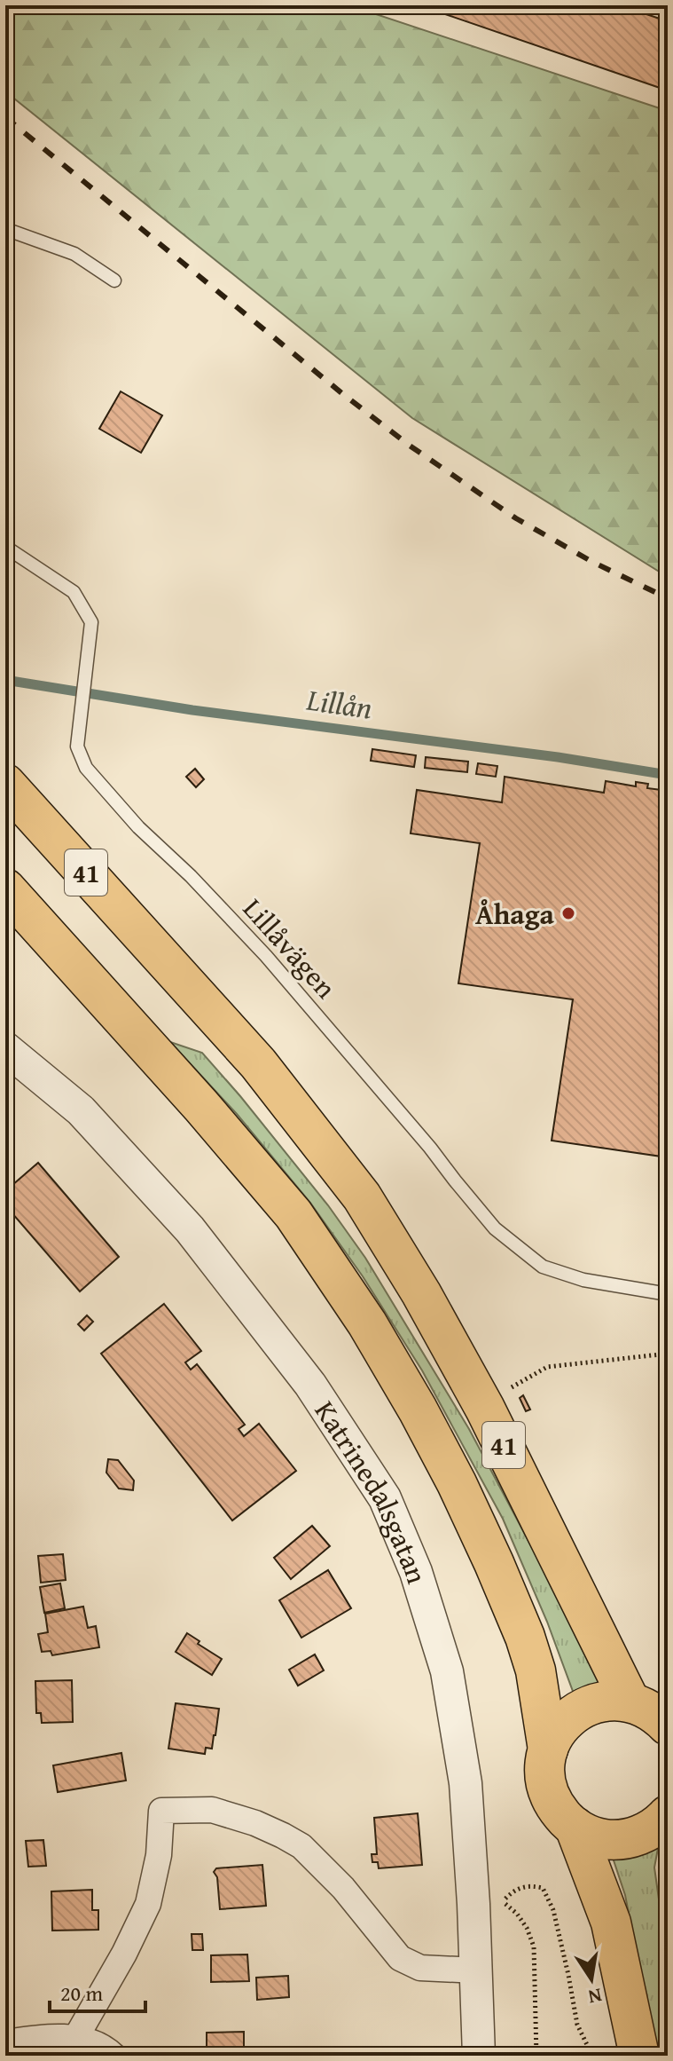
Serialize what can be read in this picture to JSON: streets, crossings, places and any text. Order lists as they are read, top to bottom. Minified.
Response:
{"streets":{"main road":["41"],"street":["Katrinedalsgatan"],"lane":["Lillåvägen"]},"water":["Lillån"],"places":["Åhaga"],"scale_bar":"20 m","north":"bottom"}
